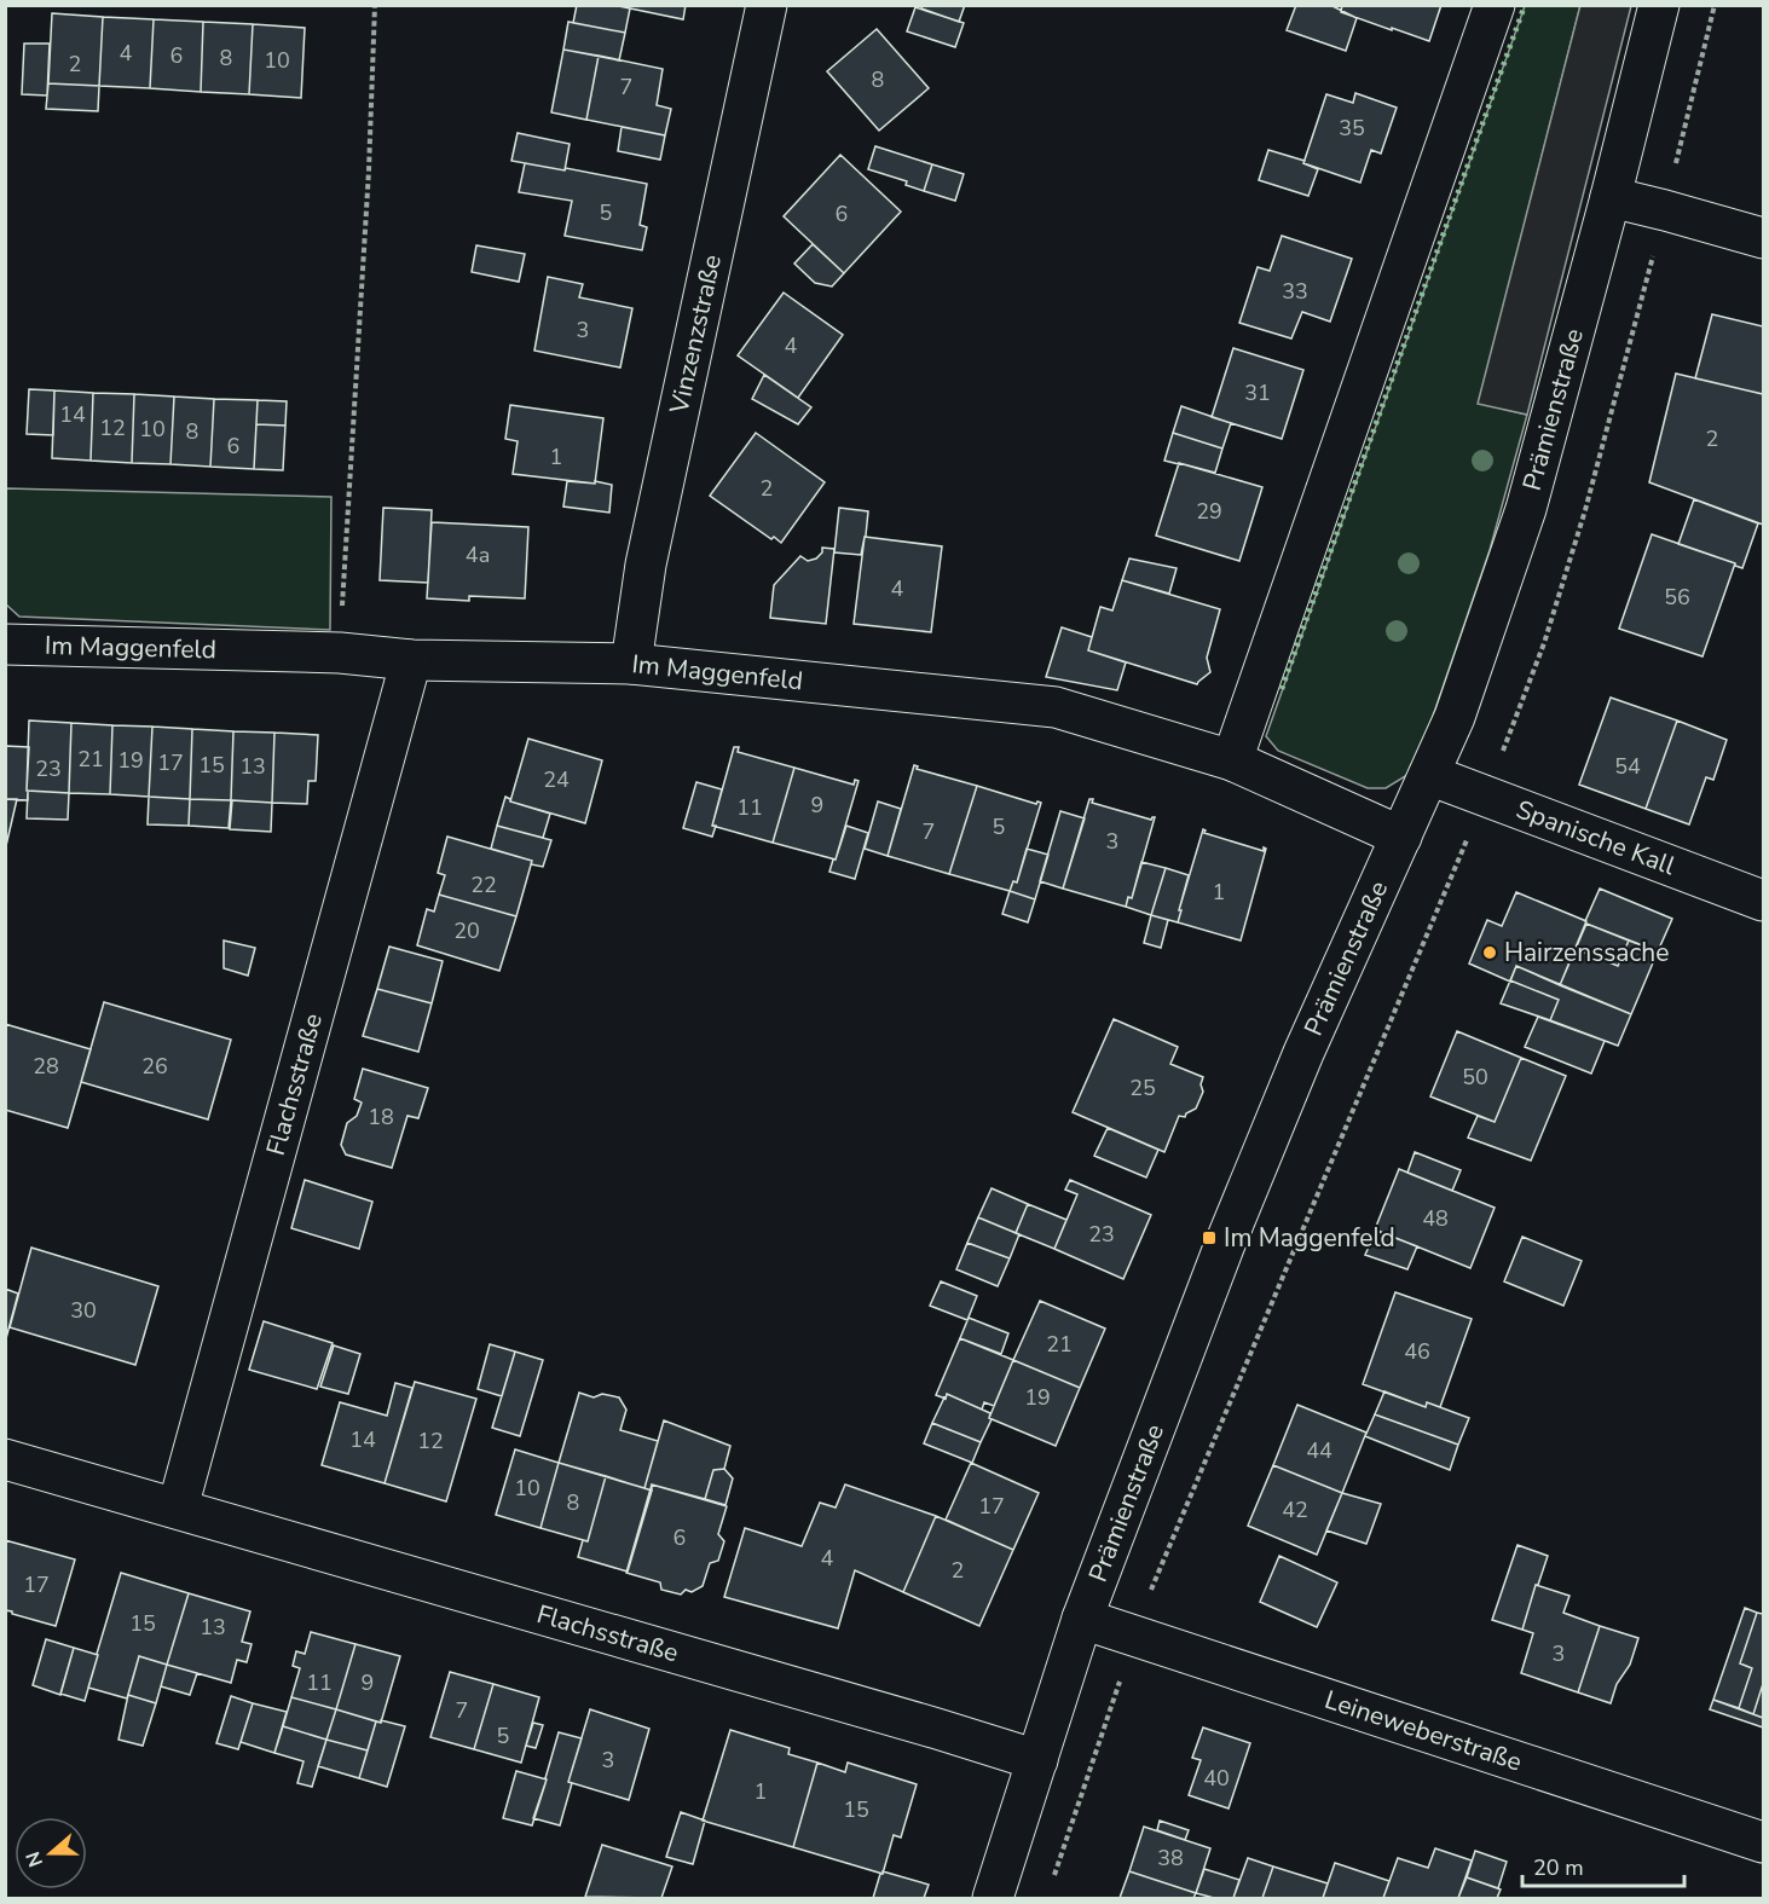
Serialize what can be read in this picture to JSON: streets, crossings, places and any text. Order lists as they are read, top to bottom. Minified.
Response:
{"streets":{"street":["Vinzenzstraße","Prämienstraße","Im Maggenfeld","Spanische Kall","Flachsstraße","Leineweberstraße"]},"crossings":[["Vinzenzstraße","Im Maggenfeld"],["Prämienstraße","Im Maggenfeld"],["Prämienstraße","Spanische Kall"],["Prämienstraße","Flachsstraße"],["Prämienstraße","Leineweberstraße"],["Im Maggenfeld","Flachsstraße"]],"places":{"other":["Hairzenssache"],"transit":["Im Maggenfeld"]},"house_numbers":["4","6","8","10","2","8","7","35","5","6","33","3","4","31","14","12","10","8","2","6","1","2","29","4a","4","56","21","19","17","15","13","54","23","24","9","11","5","7","3","22","1","20","28","26","50","25","18","48","23","30","21","46","19","14","12","44","10","8","17","42","6","4","2","17","15","13","3","11","9","7","5","3","40","1","15","38"],"scale_bar":"20 m","north":"left"}
